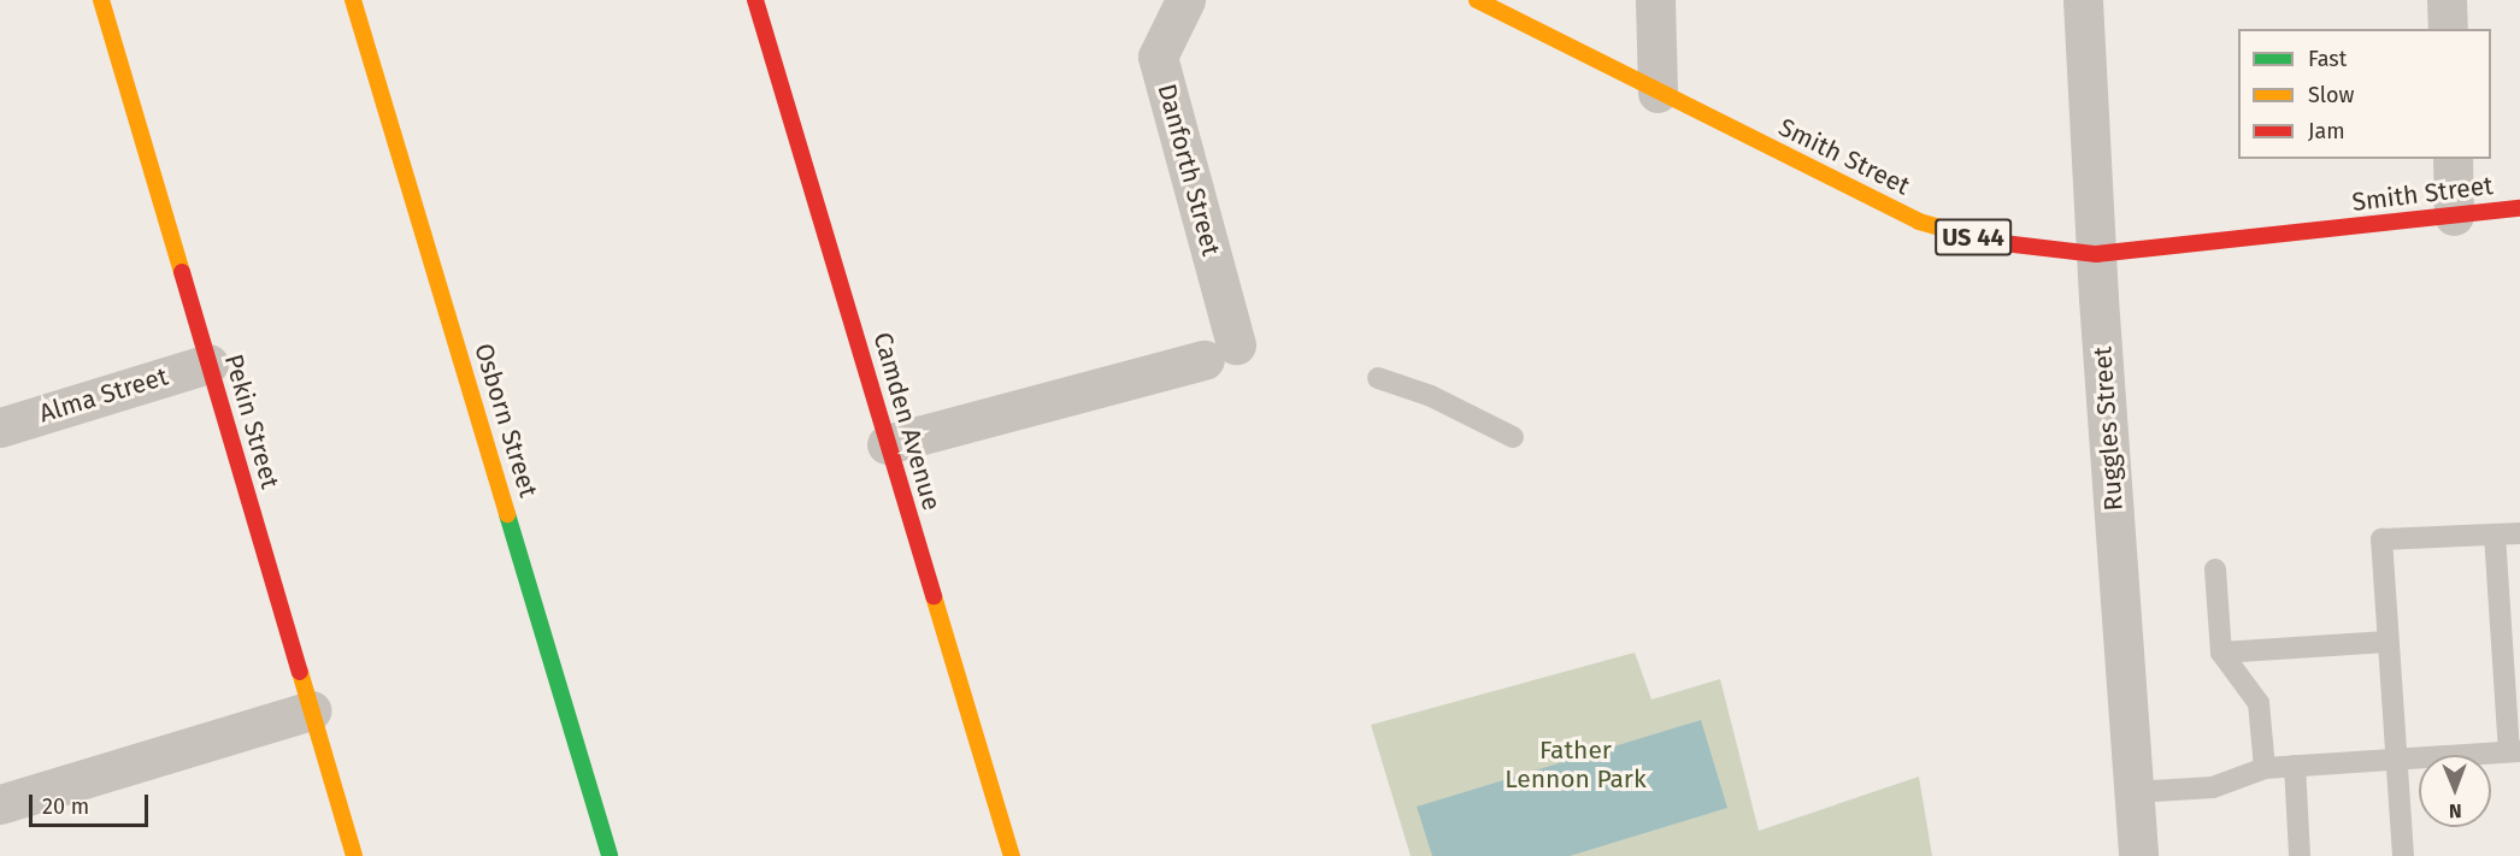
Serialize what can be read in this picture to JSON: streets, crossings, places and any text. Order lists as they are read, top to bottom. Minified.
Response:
{"streets":{"street":["Smith Street","Danforth Street","US 44","Alma Street","Osborn Street","Pekin Street","Camden Avenue","Ruggles Street"]},"crossings":[["Smith Street","Ruggles Street"],["Danforth Street","Camden Avenue"],["Alma Street","Pekin Street"]],"parks":["Father Lennon Park"],"legend":["Fast","Slow","Jam"],"scale_bar":"20 m","north":"bottom"}
